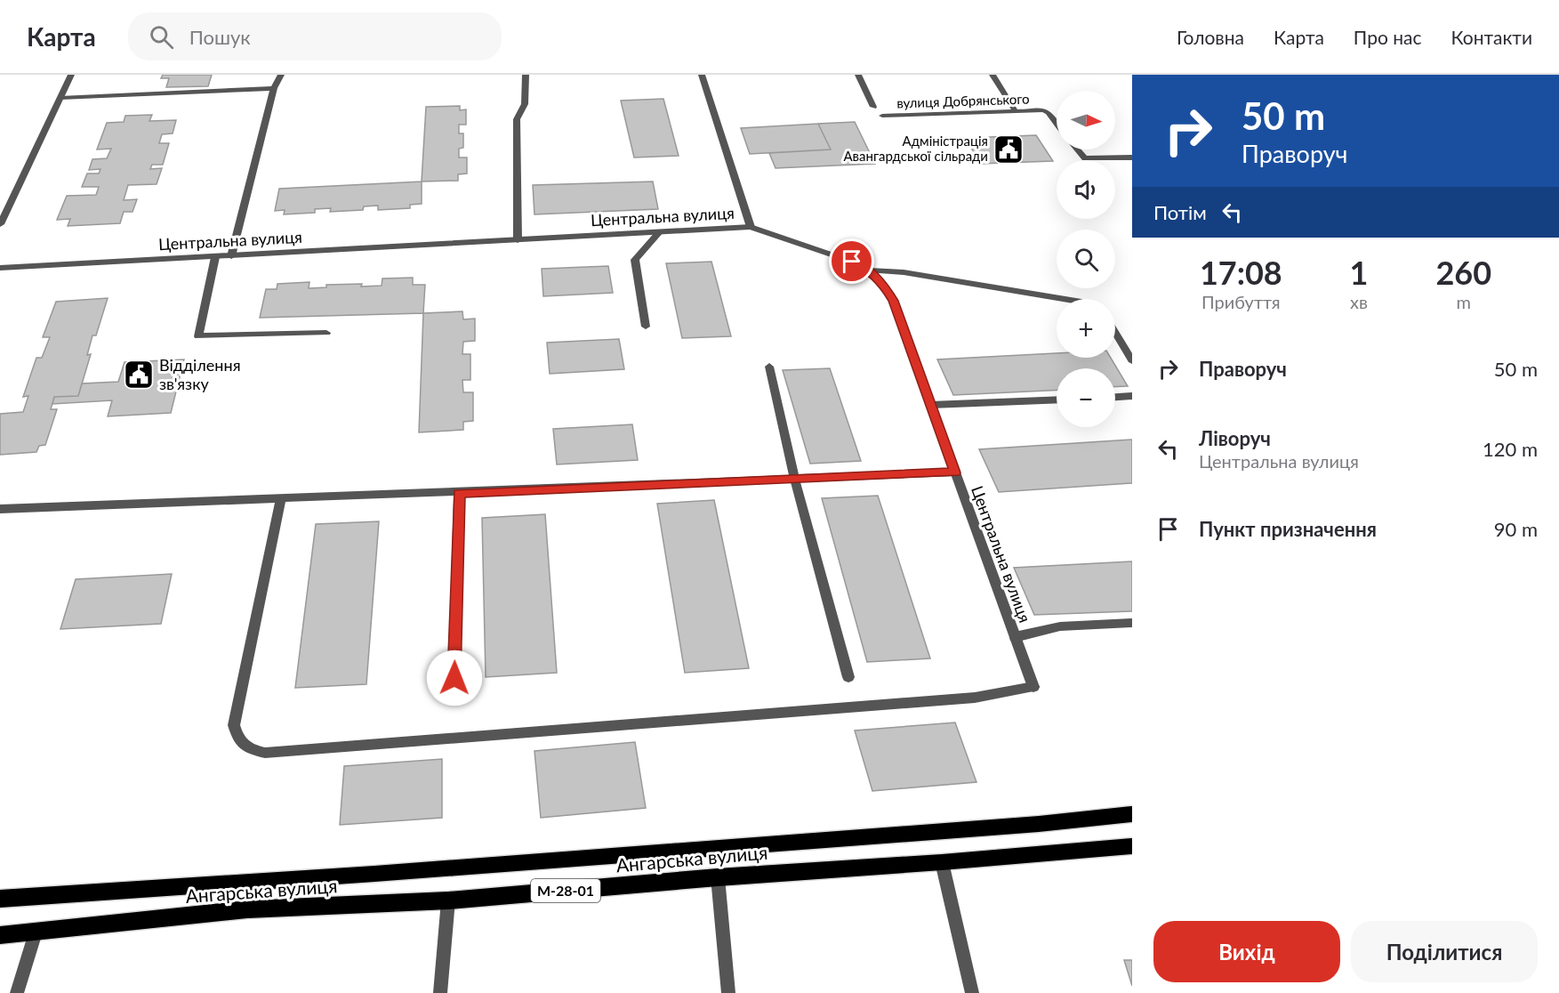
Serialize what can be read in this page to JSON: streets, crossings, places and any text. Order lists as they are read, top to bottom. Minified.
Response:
{"streets":{"main road":["Ангарська вулиця","М-28-01"],"street":["вулиця Добрянського","Центральна вулиця"]},"places":{"public building":["Адміністрація Авангардської сільради","Відділення зв'язку"]},"north":"right","page":{"header":"Карта","search":"Пошук","nav":["Головна","Карта","Про нас","Контакти"],"turn":["50 m","Праворуч"],"map_buttons":["+","−"],"then":"Потім","eta":["17:08","Прибуття","1","хв","260","m"],"list":[{"name":"Праворуч","value":"50 m"},{"name":"Ліворуч","note":"Центральна вулиця","value":"120 m"},{"name":"Пункт призначення","value":"90 m"}],"buttons":["Вихід","Поділитися"]}}
